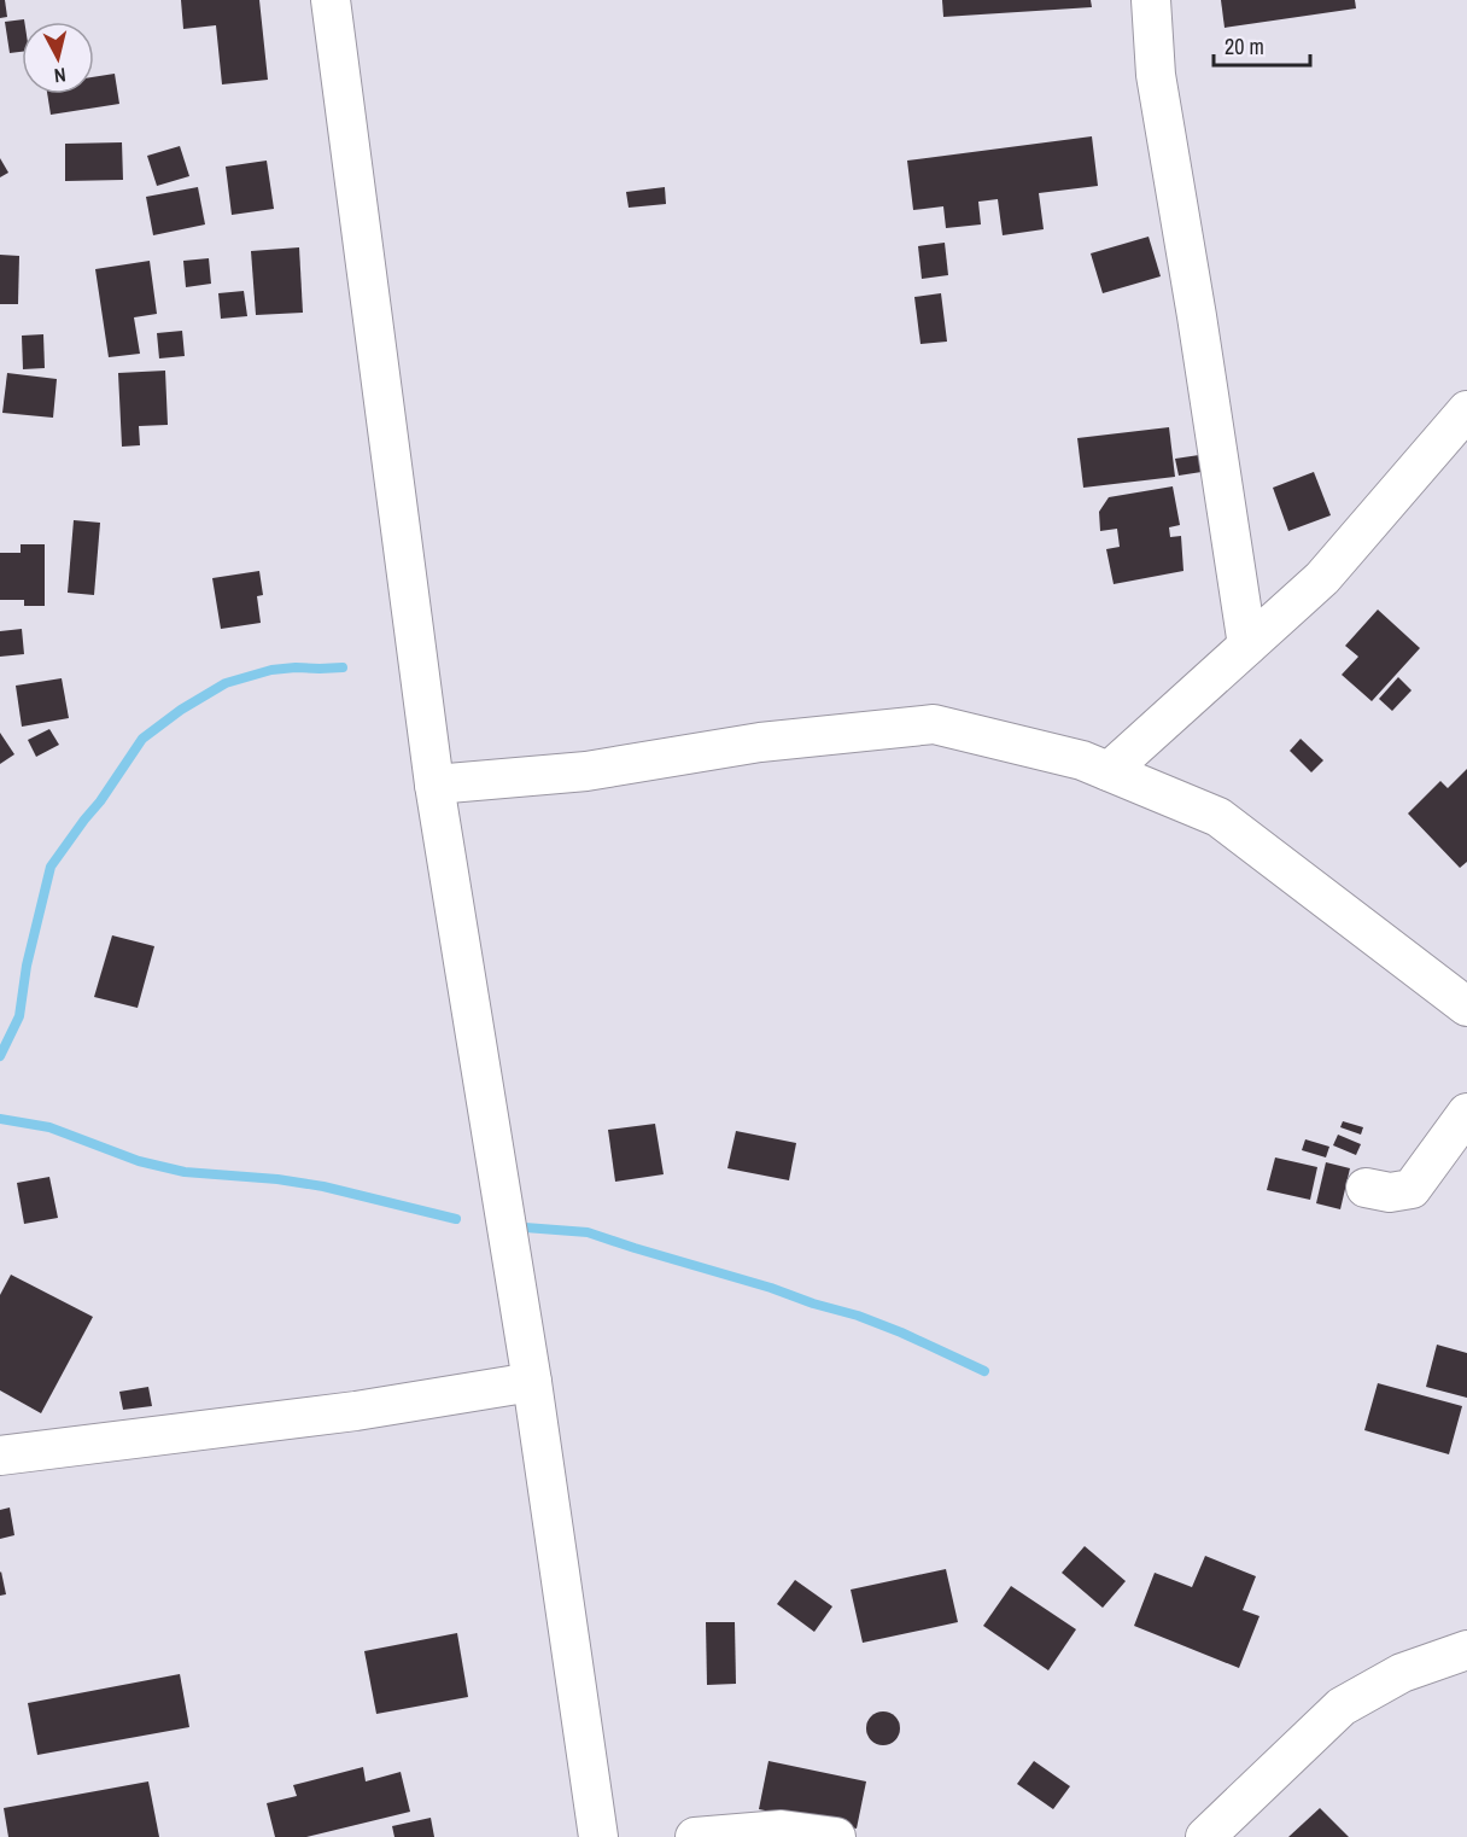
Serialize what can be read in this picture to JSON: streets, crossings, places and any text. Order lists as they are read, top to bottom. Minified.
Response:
{"scale_bar":"20 m","north":"bottom"}
